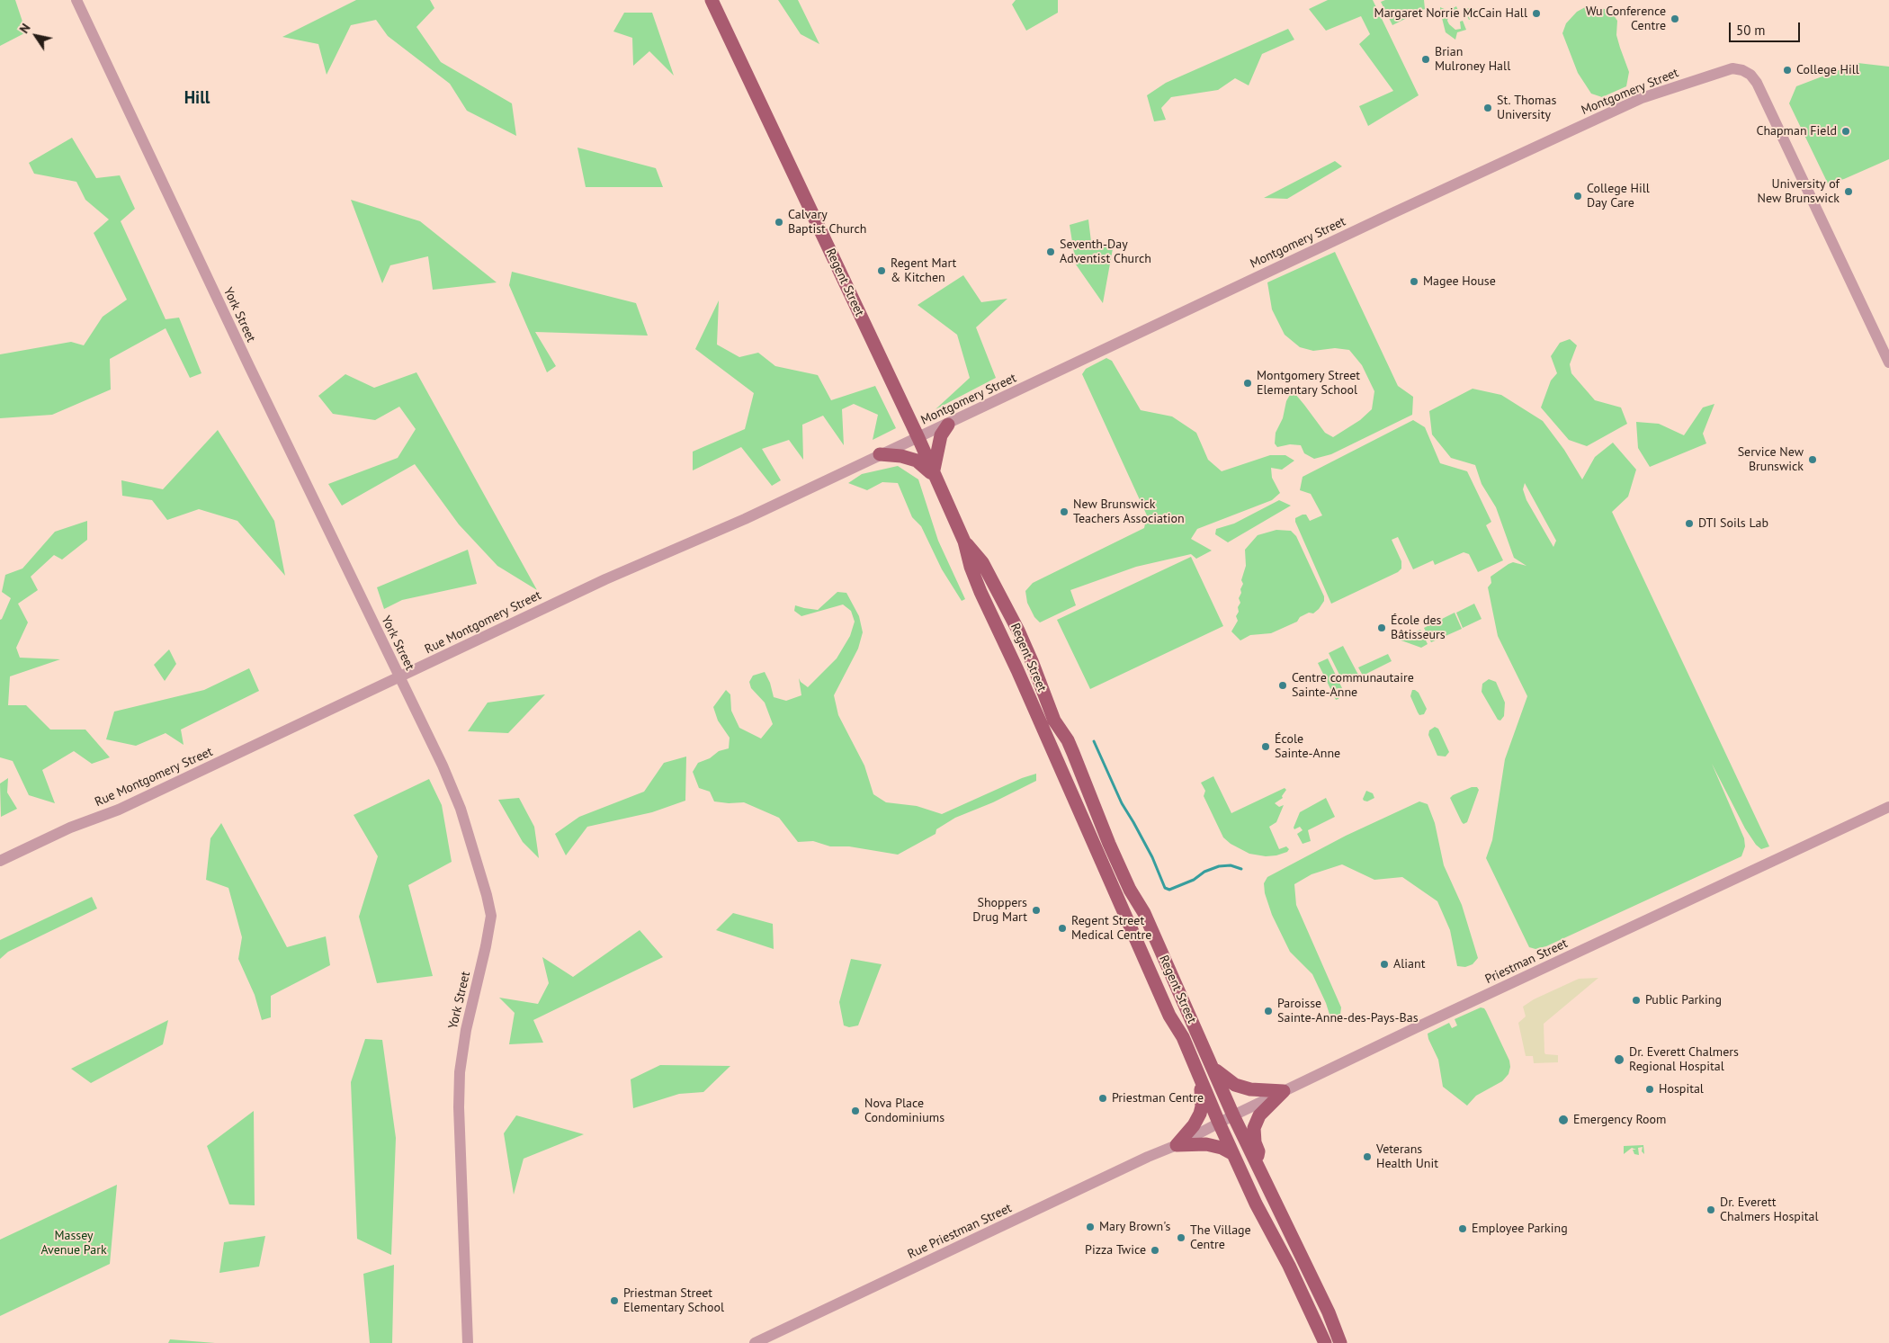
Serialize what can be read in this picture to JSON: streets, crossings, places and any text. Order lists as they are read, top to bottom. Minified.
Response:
{"streets":{"main road":["Regent Street"],"street":["Montgomery Street","York Street","Rue Montgomery Street","Priestman Street","Rue Priestman Street"]},"crossings":[["Montgomery Street","Regent Street"],["Montgomery Street","Rue Montgomery Street"],["Regent Street","Priestman Street"],["York Street","Rue Montgomery Street"],["Priestman Street","Rue Priestman Street"]],"districts":["Hill"],"parks":["Massey Avenue Park"],"places":["Margaret Norrie McCain Hall","Wu Conference Centre","Brian Mulroney Hall","College Hill","St. Thomas University","Chapman Field","University of New Brunswick","College Hill Day Care","Calvary Baptist Church","Seventh-Day Adventist Church","Regent Mart & Kitchen","Magee House","Montgomery Street Elementary School","Service New Brunswick","New Brunswick Teachers Association","DTI Soils Lab","École des Bâtisseurs","Centre communautaire Sainte-Anne","École Sainte-Anne","Shoppers Drug Mart","Regent Street Medical Centre","Aliant","Public Parking","Paroisse Sainte-Anne-des-Pays-Bas","Dr. Everett Chalmers Regional Hospital","Hospital","Priestman Centre","Nova Place Condominiums","Emergency Room","Veterans Health Unit","Dr. Everett Chalmers Hospital","Mary Brown's","Employee Parking","The Village Centre","Pizza Twice","Priestman Street Elementary School"],"scale_bar":"50 m","north":"top left"}
